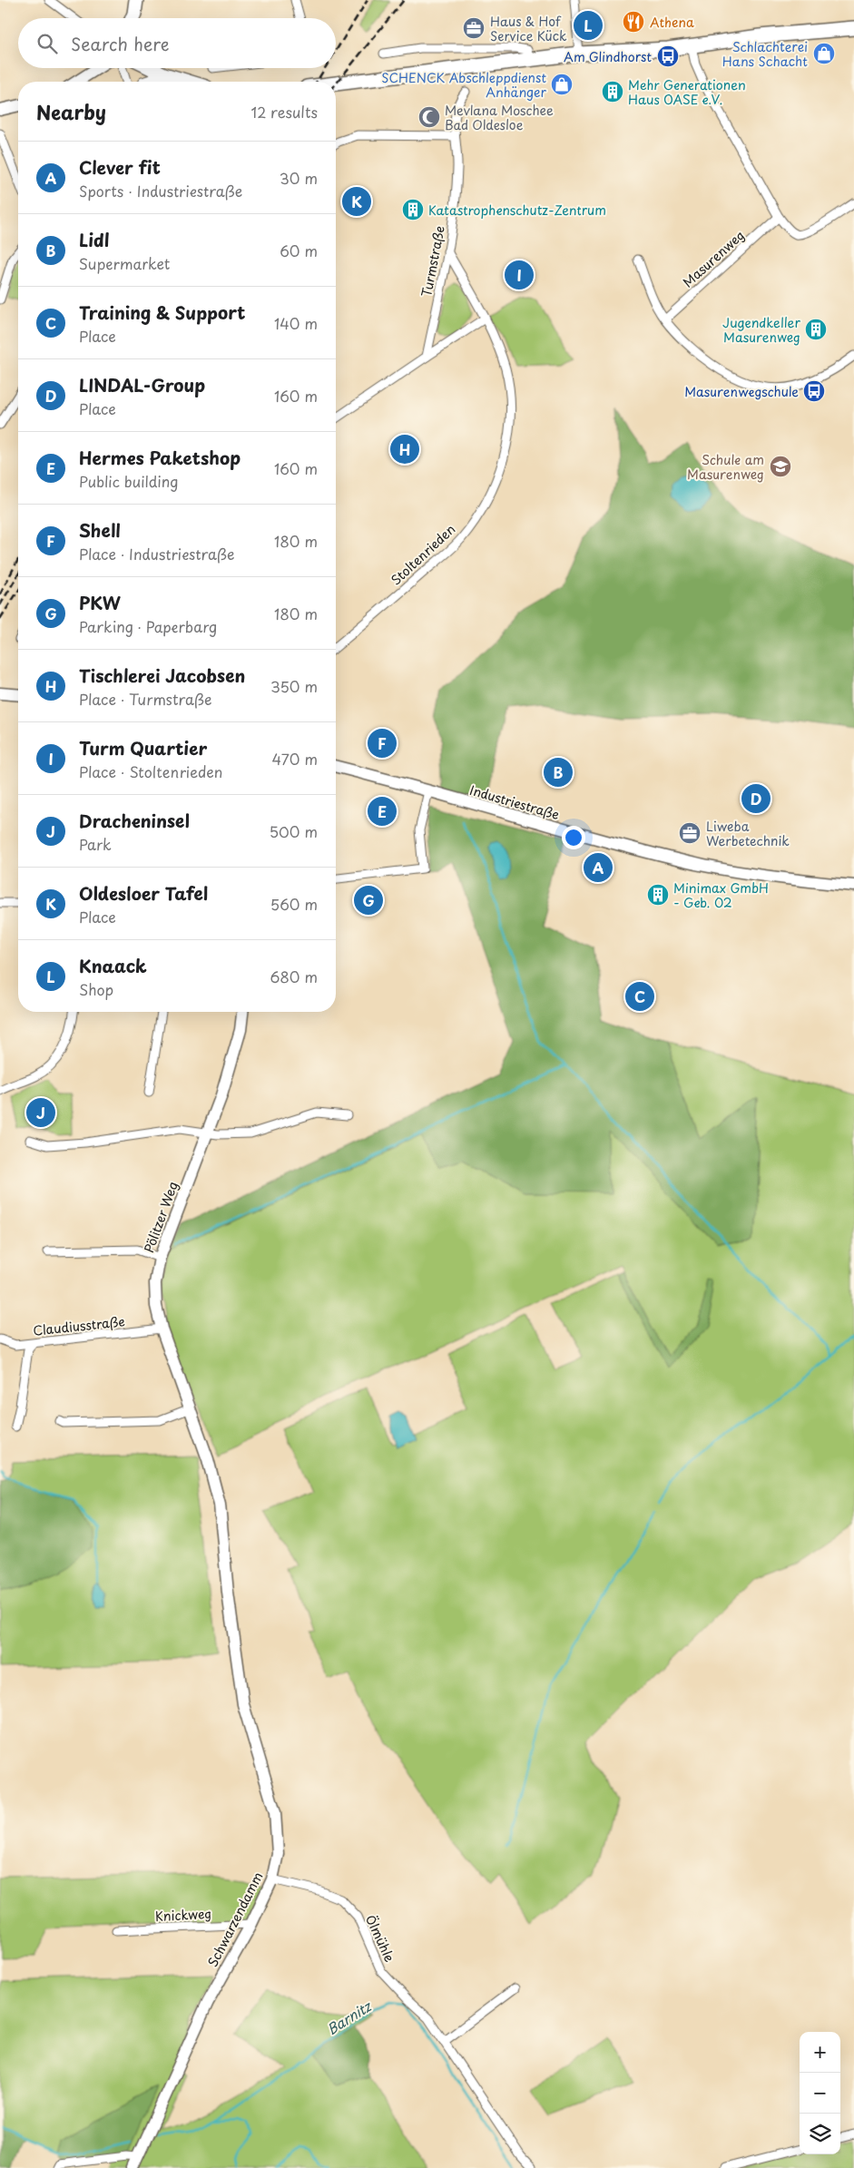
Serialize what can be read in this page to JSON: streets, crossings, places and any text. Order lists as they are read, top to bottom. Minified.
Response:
{"streets":{"main road":["Industriestraße","Pölitzer Weg","Schwarzendamm"],"street":["Masurenweg","Turmstraße","Stoltenrieden","Claudiusstraße","Knickweg","Ölmühle"]},"crossings":[["Turmstraße","Stoltenrieden"],["Pölitzer Weg","Claudiusstraße"],["Pölitzer Weg","Schwarzendamm"],["Knickweg","Schwarzendamm"],["Schwarzendamm","Ölmühle"]],"water":["Barnitz"],"places":{"restaurant":["Athena"],"office":["Haus & Hof Service Kück","Liweba Werbetechnik"],"shop":["Schlachterei Hans Schacht","SCHENCK Abschleppdienst Anhänger"],"bus stop":["Am Glindhorst","Masurenwegschule"],"building":["Mehr Generationen Haus OASE e.V.","Katastrophenschutz-Zentrum","Jugendkeller Masurenweg","Minimax GmbH - Geb. 02"],"mosque":["Mevlana Moschee Bad Oldesloe"],"school or university":["Schule am Masurenweg"]},"page":{"pins":["L","K","I","H","F","B","D","E","A","G","C","J"],"search":"Search here","heading":["Nearby","12 results"],"list":[{"mark":"A","name":"Clever fit","note":"Sports · Industriestraße","value":"30 m"},{"mark":"B","name":"Lidl","note":"Supermarket","value":"60 m"},{"mark":"C","name":"Training & Support","note":"Place","value":"140 m"},{"mark":"D","name":"LINDAL-Group","note":"Place","value":"160 m"},{"mark":"E","name":"Hermes Paketshop","note":"Public building","value":"160 m"},{"mark":"F","name":"Shell","note":"Place · Industriestraße","value":"180 m"},{"mark":"G","name":"PKW","note":"Parking · Paperbarg","value":"180 m"},{"mark":"H","name":"Tischlerei Jacobsen","note":"Place · Turmstraße","value":"350 m"},{"mark":"I","name":"Turm Quartier","note":"Place · Stoltenrieden","value":"470 m"},{"mark":"J","name":"Dracheninsel","note":"Park","value":"500 m"},{"mark":"K","name":"Oldesloer Tafel","note":"Place","value":"560 m"},{"mark":"L","name":"Knaack","note":"Shop","value":"680 m"}],"map_buttons":["+","−"]}}
